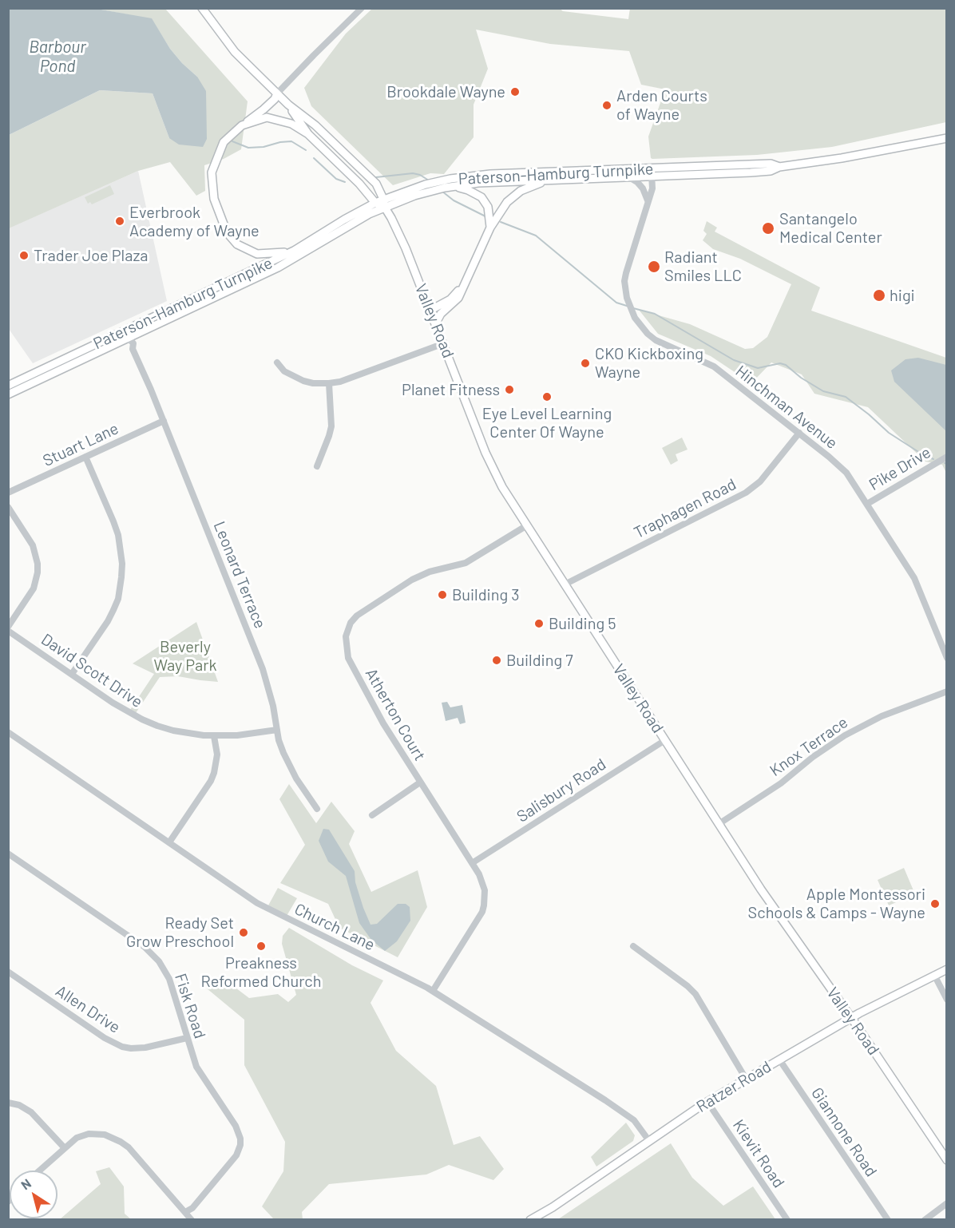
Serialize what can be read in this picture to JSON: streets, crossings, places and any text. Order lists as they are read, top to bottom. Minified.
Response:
{"streets":{"main road":["Paterson-Hamburg Turnpike","Valley Road","Ratzer Road"],"street":["Hinchman Avenue","Stuart Lane","Pike Drive","Traphagen Road","Leonard Terrace","David Scott Drive","Atherton Court","Knox Terrace","Salisbury Road","Church Lane","Fisk Road","Allen Drive","Giannone Road","Kievit Road"]},"crossings":[["Paterson-Hamburg Turnpike","Valley Road"],["Paterson-Hamburg Turnpike","Hinchman Avenue"],["Valley Road","Traphagen Road"],["Valley Road","Atherton Court"],["Valley Road","Knox Terrace"],["Valley Road","Salisbury Road"],["Valley Road","Ratzer Road"],["Hinchman Avenue","Pike Drive"],["Hinchman Avenue","Traphagen Road"],["Stuart Lane","Leonard Terrace"],["Leonard Terrace","David Scott Drive"],["Atherton Court","Salisbury Road"],["Atherton Court","Church Lane"],["Church Lane","Ratzer Road"],["Fisk Road","Allen Drive"],["Ratzer Road","Giannone Road"],["Ratzer Road","Kievit Road"]],"water":["Barbour Pond"],"parks":["Beverly Way Park"],"places":["Brookdale Wayne","Arden Courts of Wayne","Everbrook Academy of Wayne","Santangelo Medical Center","Trader Joe Plaza","Radiant Smiles LLC","higi","CKO Kickboxing Wayne","Planet Fitness","Eye Level Learning Center Of Wayne","Building 3","Building 5","Building 7","Apple Montessori Schools & Camps - Wayne","Ready Set Grow Preschool","Preakness Reformed Church"],"north":"top left"}
